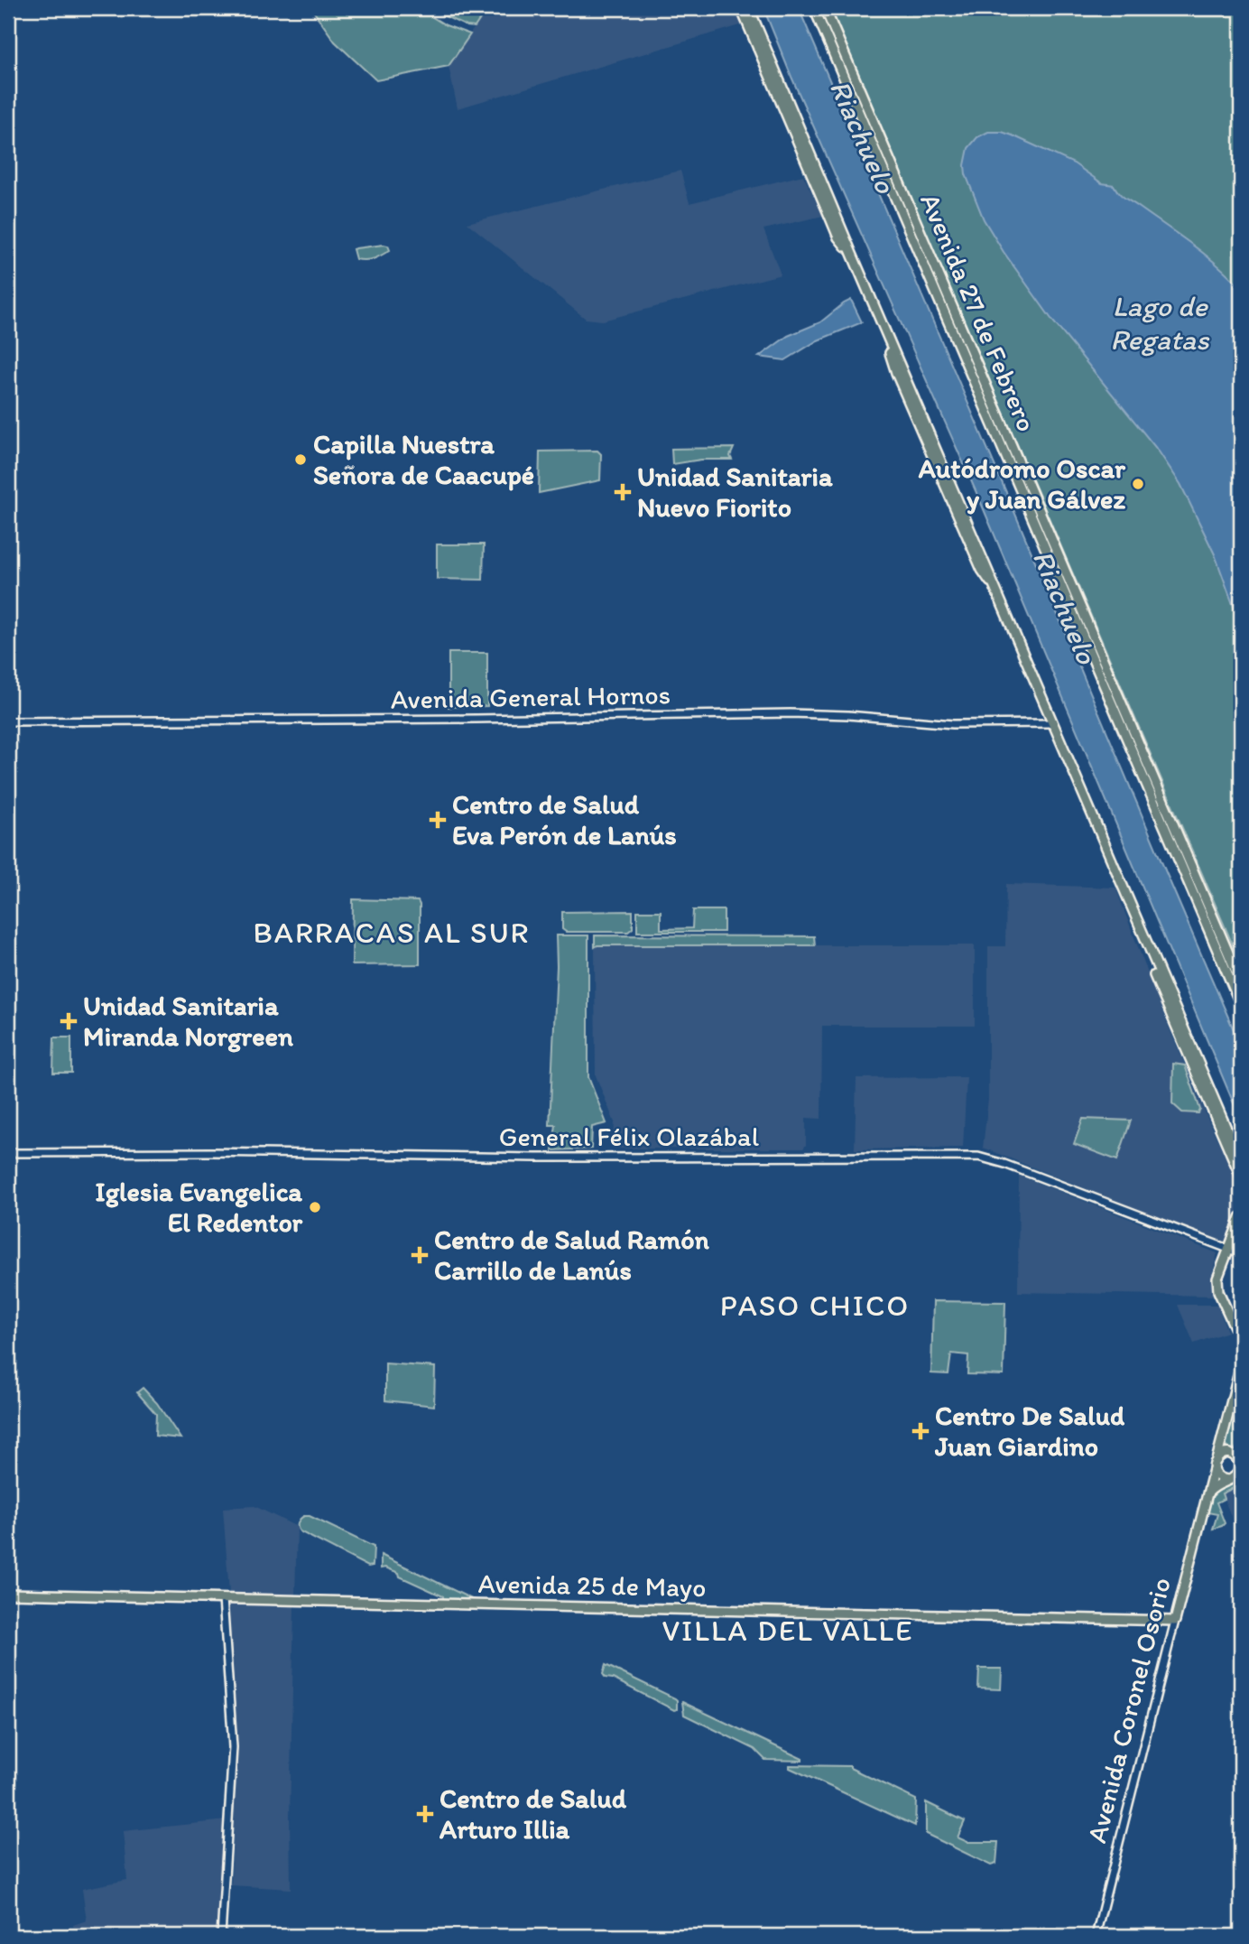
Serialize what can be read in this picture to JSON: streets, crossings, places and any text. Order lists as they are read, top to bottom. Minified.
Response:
{"streets":{"main road":["Avenida 27 de Febrero","Avenida 25 de Mayo","Avenida Coronel Osorio"],"street":["Avenida General Hornos","General Félix Olazábal"]},"crossings":[["Avenida 25 de Mayo","Avenida Coronel Osorio"]],"districts":["BARRACAS AL SUR","PASO CHICO","VILLA DEL VALLE"],"water":["Riachuelo","Lago de Regatas"],"places":{"other":["Capilla Nuestra Señora de Caacupé","Autódromo Oscar y Juan Gálvez","Iglesia Evangelica El Redentor"],"health":["Unidad Sanitaria Nuevo Fiorito","Centro de Salud Eva Perón de Lanús","Unidad Sanitaria Miranda Norgreen","Centro de Salud Ramón Carrillo de Lanús","Centro De Salud Juan Giardino","Centro de Salud Arturo Illia"]}}
